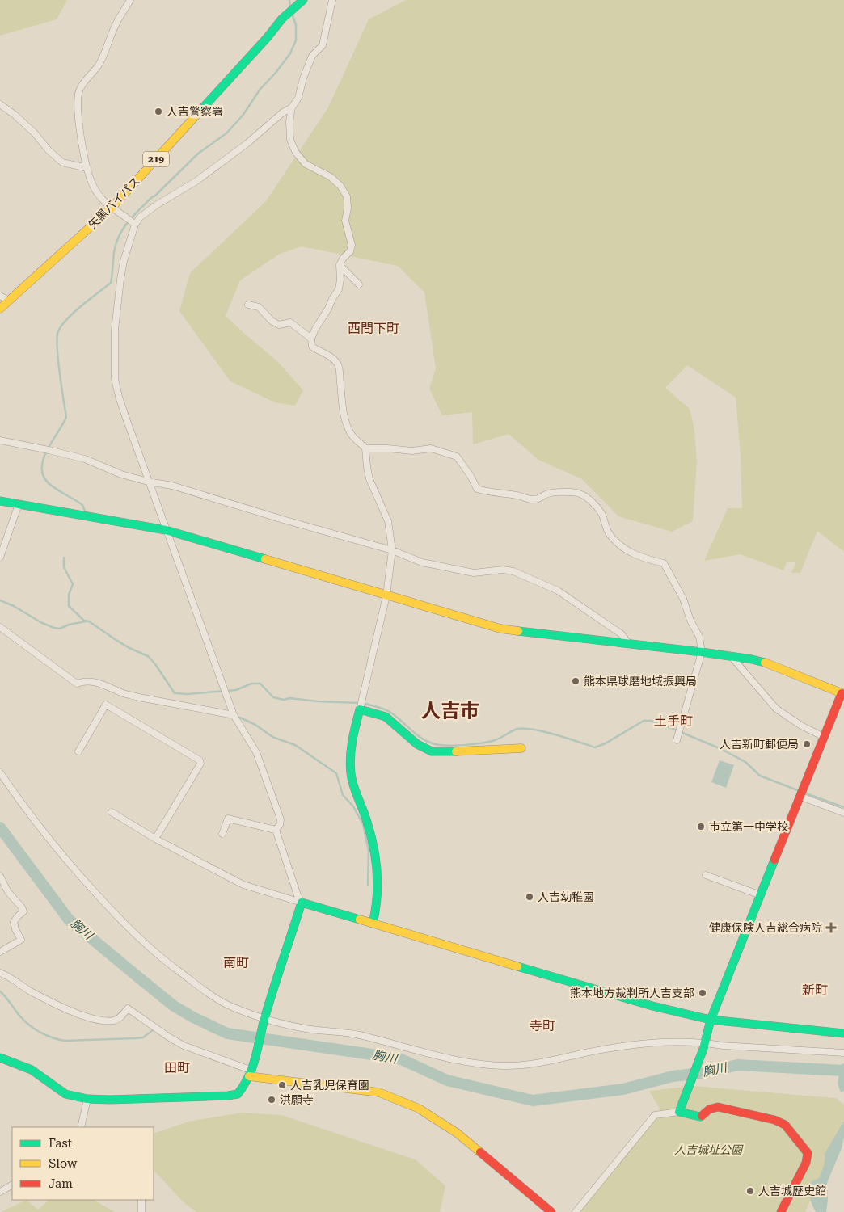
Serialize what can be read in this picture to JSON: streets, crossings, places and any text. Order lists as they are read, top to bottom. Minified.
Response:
{"streets":{"main road":["219","矢黒バイパス"]},"districts":["西間下町","人吉市","土手町","南町","新町","寺町","田町"],"water":["胸川"],"parks":["人吉城址公園"],"places":{"other":["人吉警察署","熊本県球磨地域振興局","人吉新町郵便局","市立第一中学校","人吉幼稚園","熊本地方裁判所人吉支部","人吉乳児保育園","洪願寺","人吉城歴史館"],"health":["健康保険人吉総合病院"]},"legend":["Fast","Slow","Jam"]}
